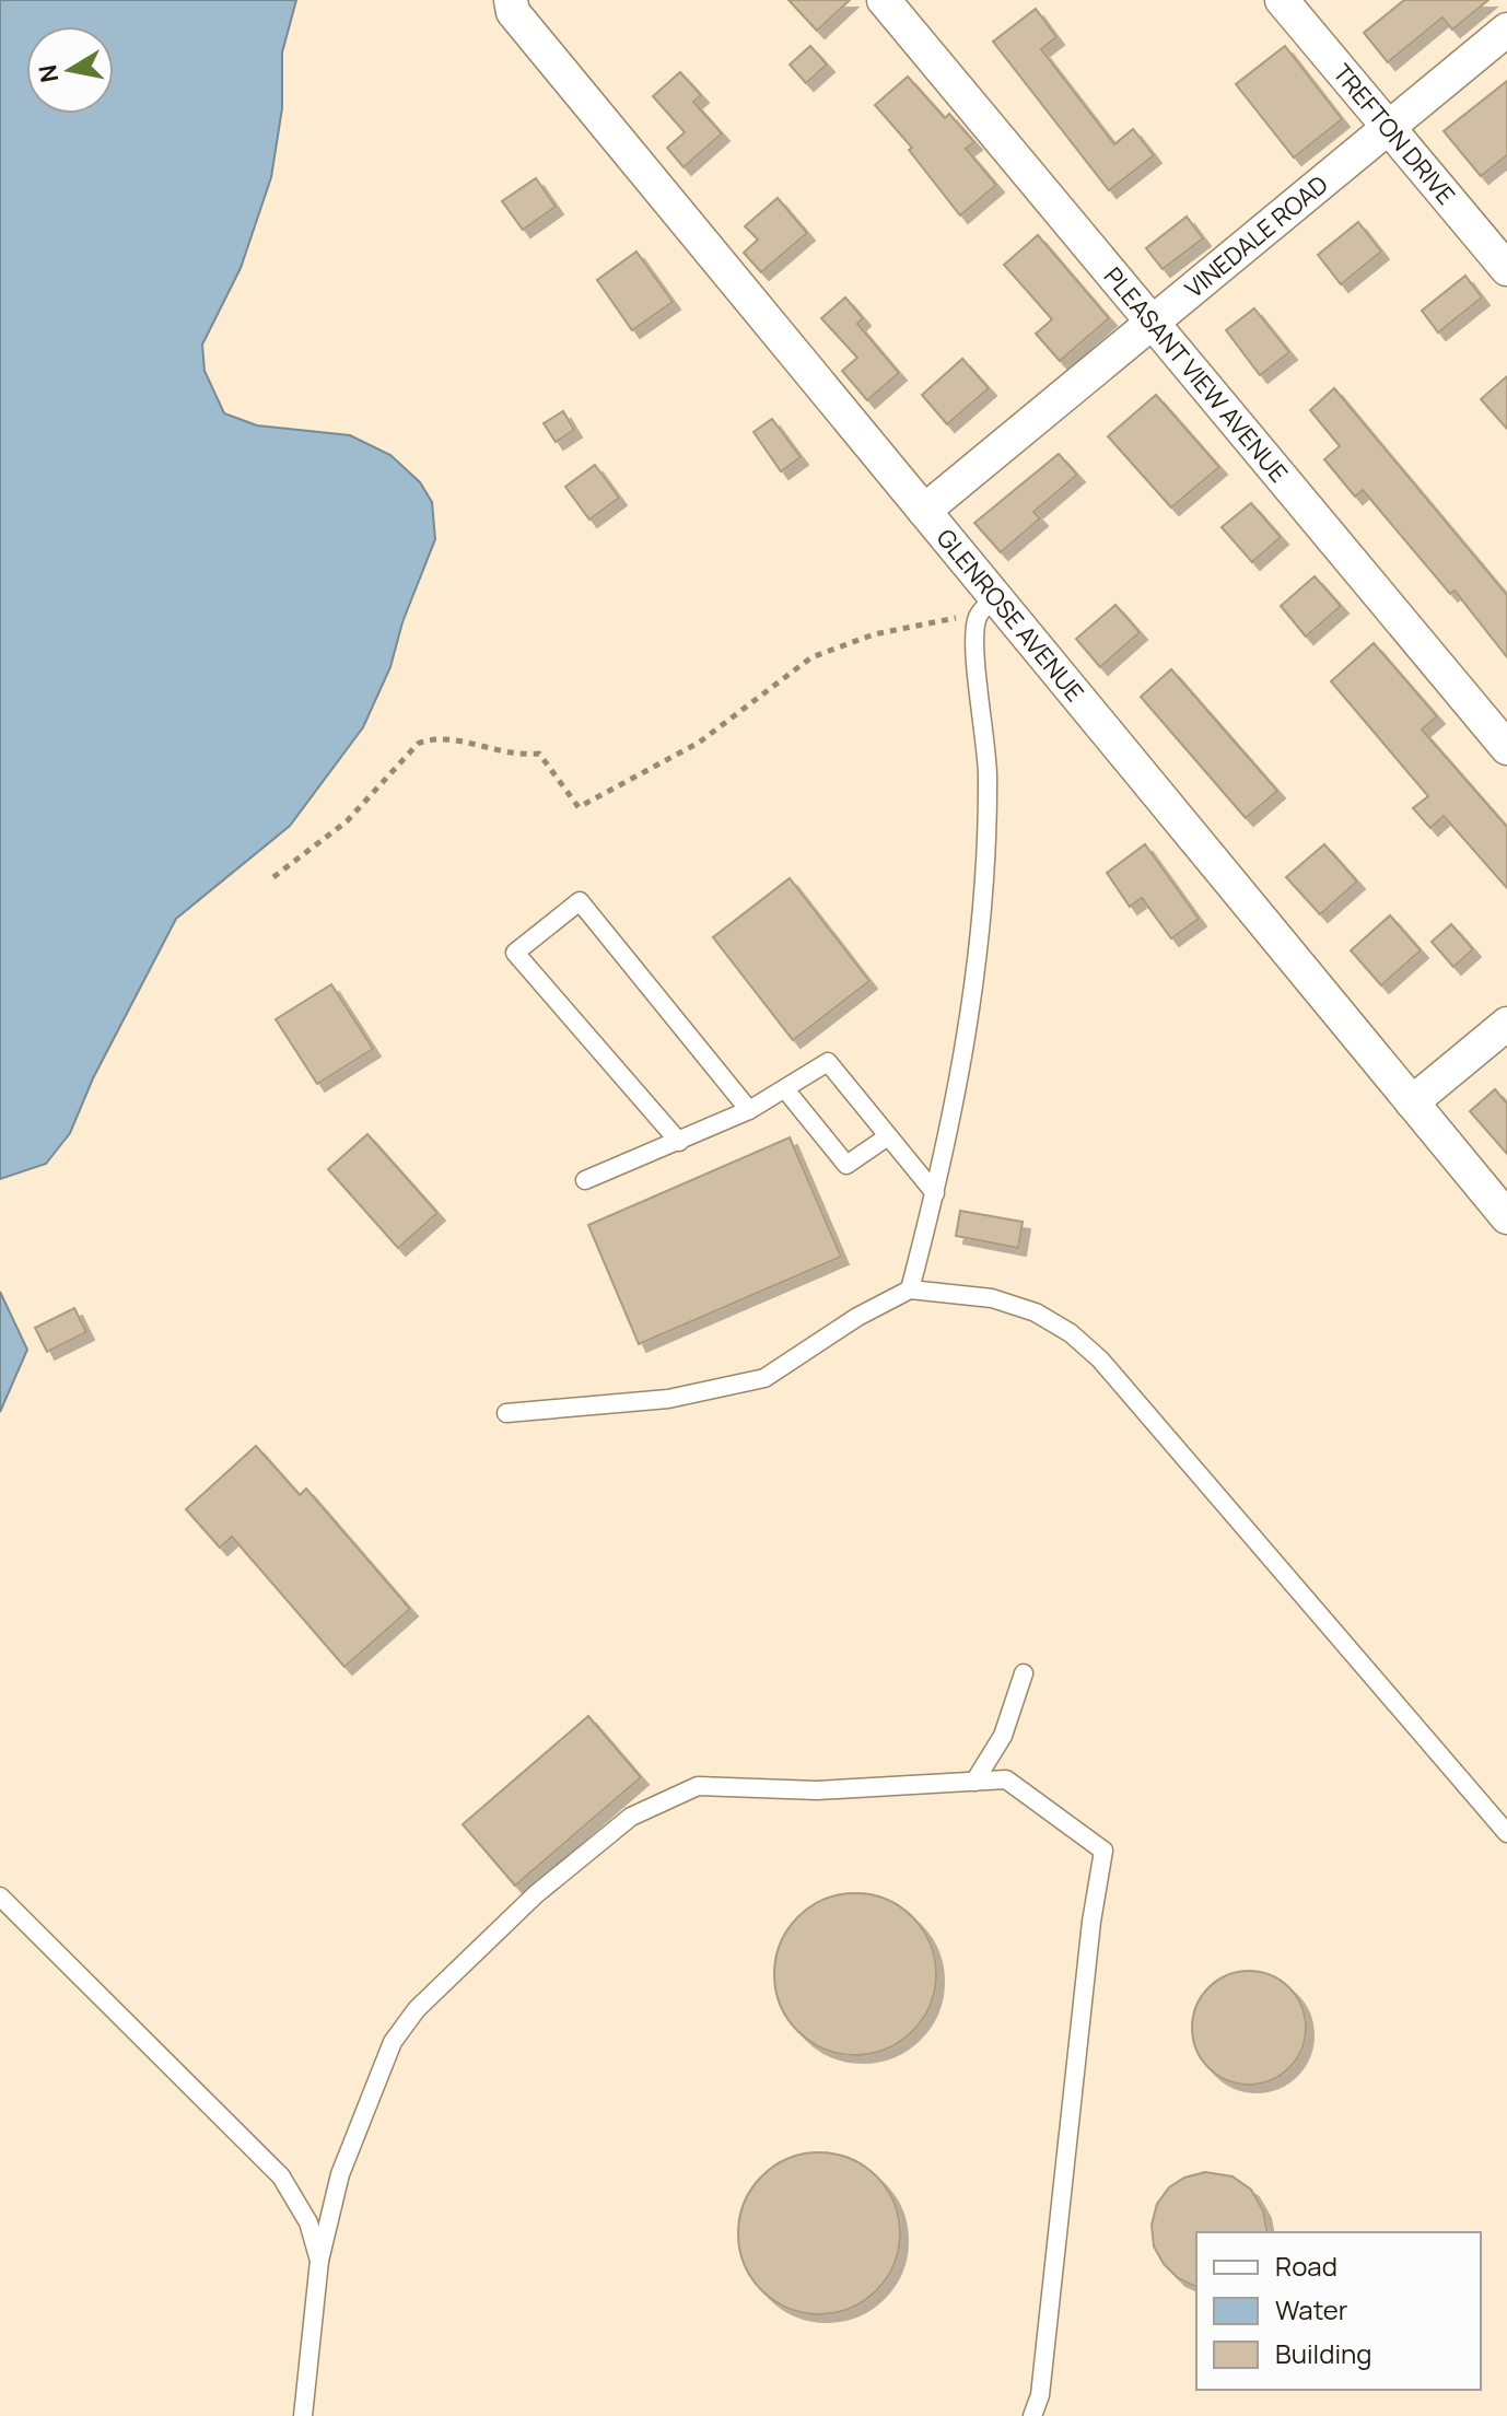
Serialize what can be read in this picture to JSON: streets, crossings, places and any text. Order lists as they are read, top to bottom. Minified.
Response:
{"streets":{"street":["TREFTON DRIVE","VINEDALE ROAD","PLEASANT VIEW AVENUE","GLENROSE AVENUE"]},"crossings":[["TREFTON DRIVE","VINEDALE ROAD"],["VINEDALE ROAD","PLEASANT VIEW AVENUE"],["VINEDALE ROAD","GLENROSE AVENUE"]],"legend":["Road","Water","Building"],"north":"left"}
